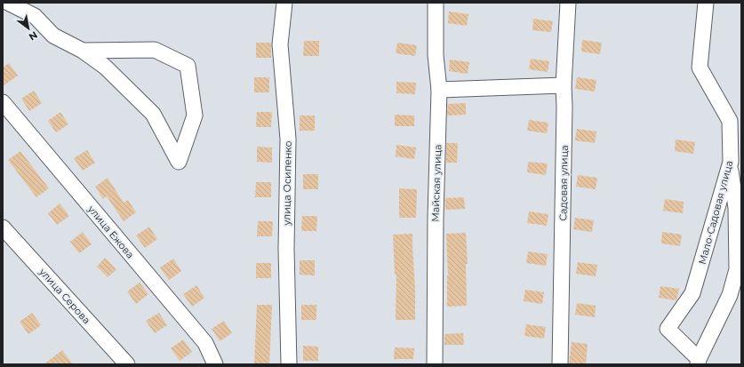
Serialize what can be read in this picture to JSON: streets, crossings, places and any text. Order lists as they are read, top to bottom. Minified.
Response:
{"streets":{"street":["улица Осипенко","Майская улица","Садовая улица","Мало-Садовая улица","улица Ежова","улица Серова"]},"north":"bottom right"}
